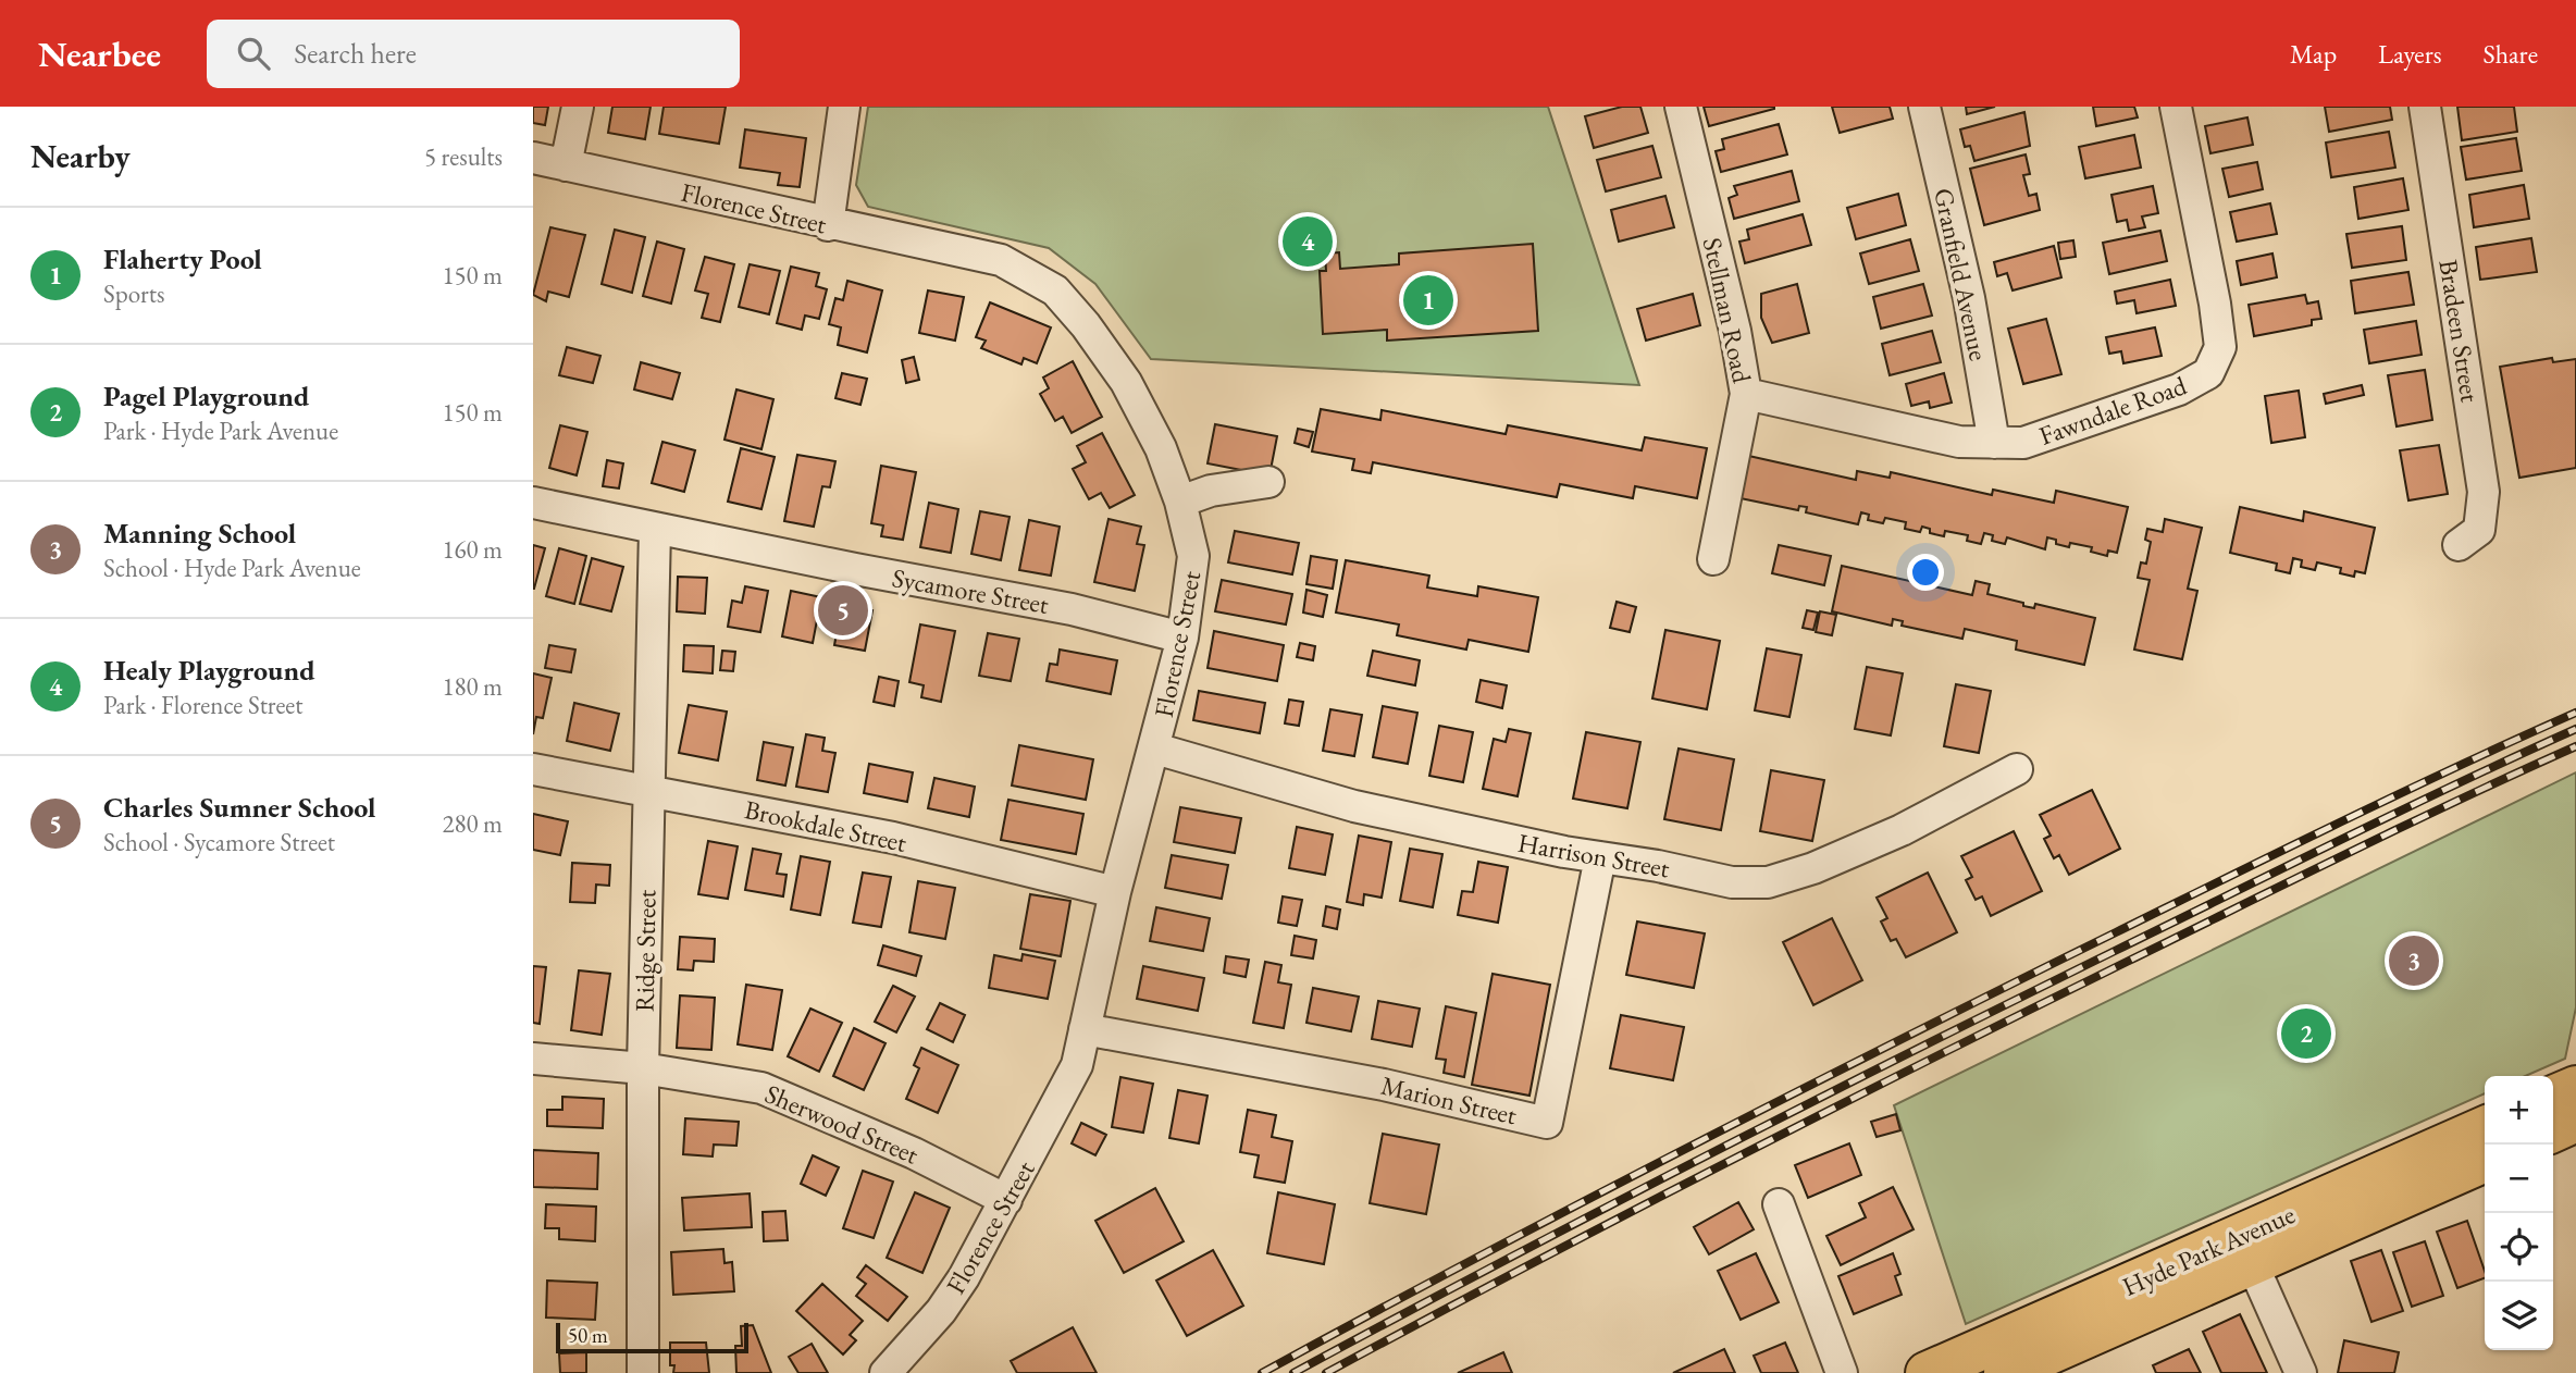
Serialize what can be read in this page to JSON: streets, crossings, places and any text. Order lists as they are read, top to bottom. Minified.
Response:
{"streets":{"main road":["Hyde Park Avenue"],"street":["Florence Street","Granfield Avenue","Stellman Road","Bradeen Street","Fawndale Road","Sycamore Street","Brookdale Street","Harrison Street","Ridge Street","Marion Street","Sherwood Street"]},"crossings":[["Florence Street","Sycamore Street"],["Florence Street","Brookdale Street"],["Florence Street","Harrison Street"],["Florence Street","Marion Street"],["Florence Street","Sherwood Street"],["Granfield Avenue","Fawndale Road"],["Stellman Road","Fawndale Road"],["Sycamore Street","Ridge Street"],["Brookdale Street","Ridge Street"],["Harrison Street","Marion Street"],["Ridge Street","Sherwood Street"]],"scale_bar":"50 m","page":{"header":"Nearbee","search":"Search here","nav":["Map","Layers","Share"],"heading":["Nearby","5 results"],"list":[{"mark":"1","name":"Flaherty Pool","note":"Sports","value":"150 m"},{"mark":"2","name":"Pagel Playground","note":"Park · Hyde Park Avenue","value":"150 m"},{"mark":"3","name":"Manning School","note":"School · Hyde Park Avenue","value":"160 m"},{"mark":"4","name":"Healy Playground","note":"Park · Florence Street","value":"180 m"},{"mark":"5","name":"Charles Sumner School","note":"School · Sycamore Street","value":"280 m"}],"pins":["4","1","5","3","2"],"map_buttons":["+","−"],"scale":"50 m"}}
